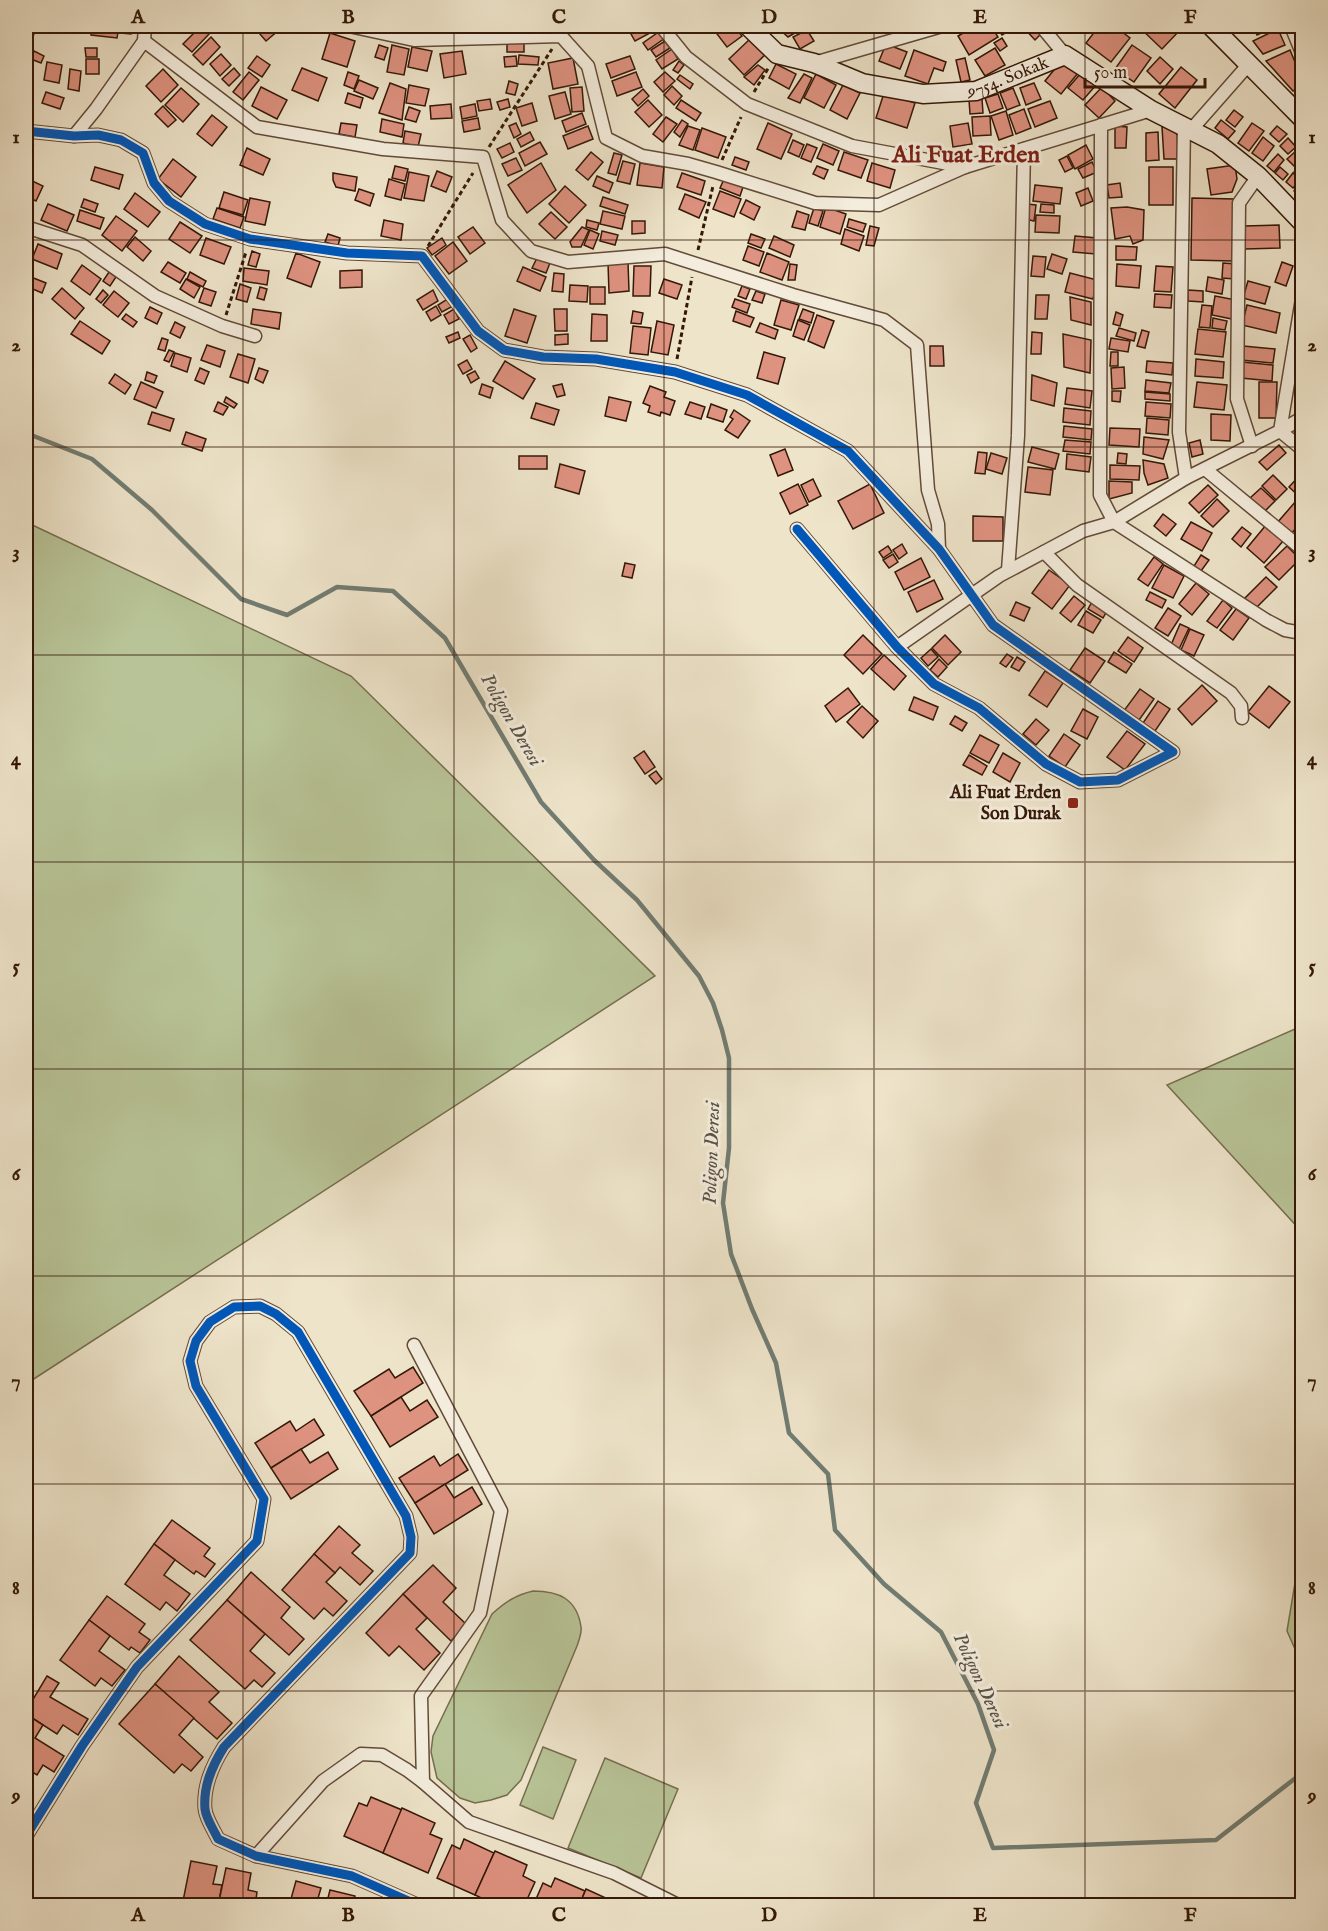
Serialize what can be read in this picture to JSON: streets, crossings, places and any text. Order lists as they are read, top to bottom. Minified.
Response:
{"streets":{"street":["9754. Sokak"]},"districts":["Ali Fuat Erden"],"water":["Poligon Deresi"],"places":{"transit":["Ali Fuat Erden Son Durak"]},"scale_bar":"50 m","grid":{"columns":["A","B","C","D","E","F"],"rows":["1","2","3","4","5","6","7","8","9"]}}
